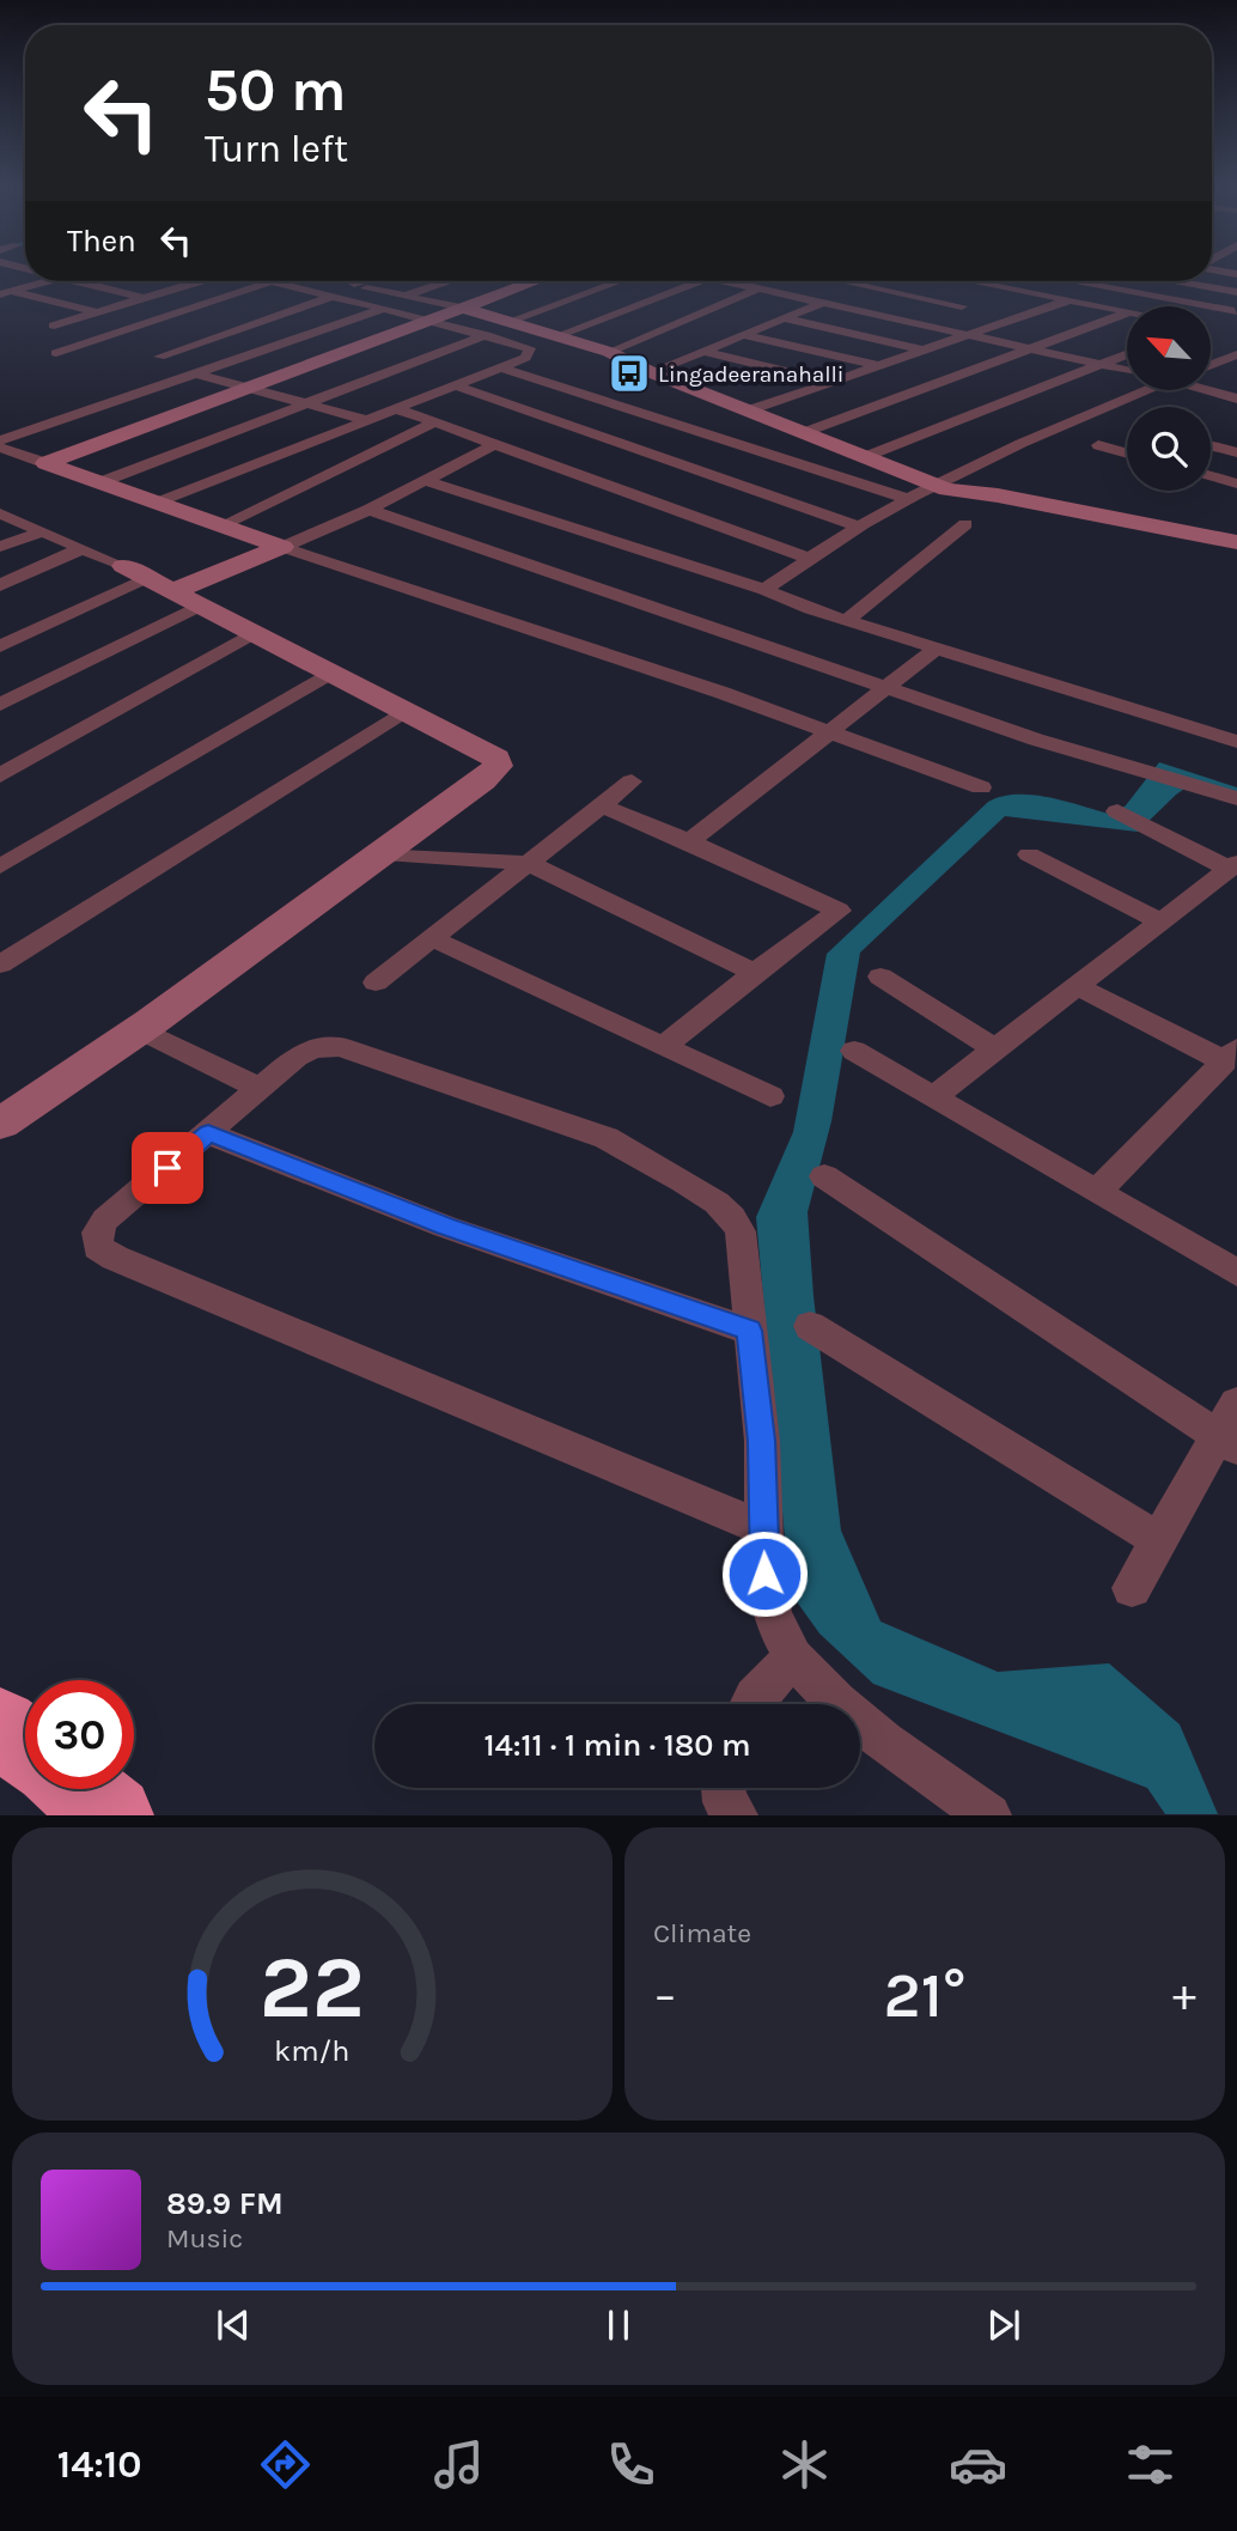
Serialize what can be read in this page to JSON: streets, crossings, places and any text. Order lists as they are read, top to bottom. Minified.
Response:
{"places":{"bus stop":["Lingadeeranahalli"]},"north":"top left","page":{"turn":["50 m","Turn left"],"then":"Then","limit":"30","trip":"14:11 · 1 min · 180 m","tile":"Climate","heat":["−","21°","+"],"song":["89.9 FM","Music"],"tabs":"14:10","gauge":["22","km/h"]}}
